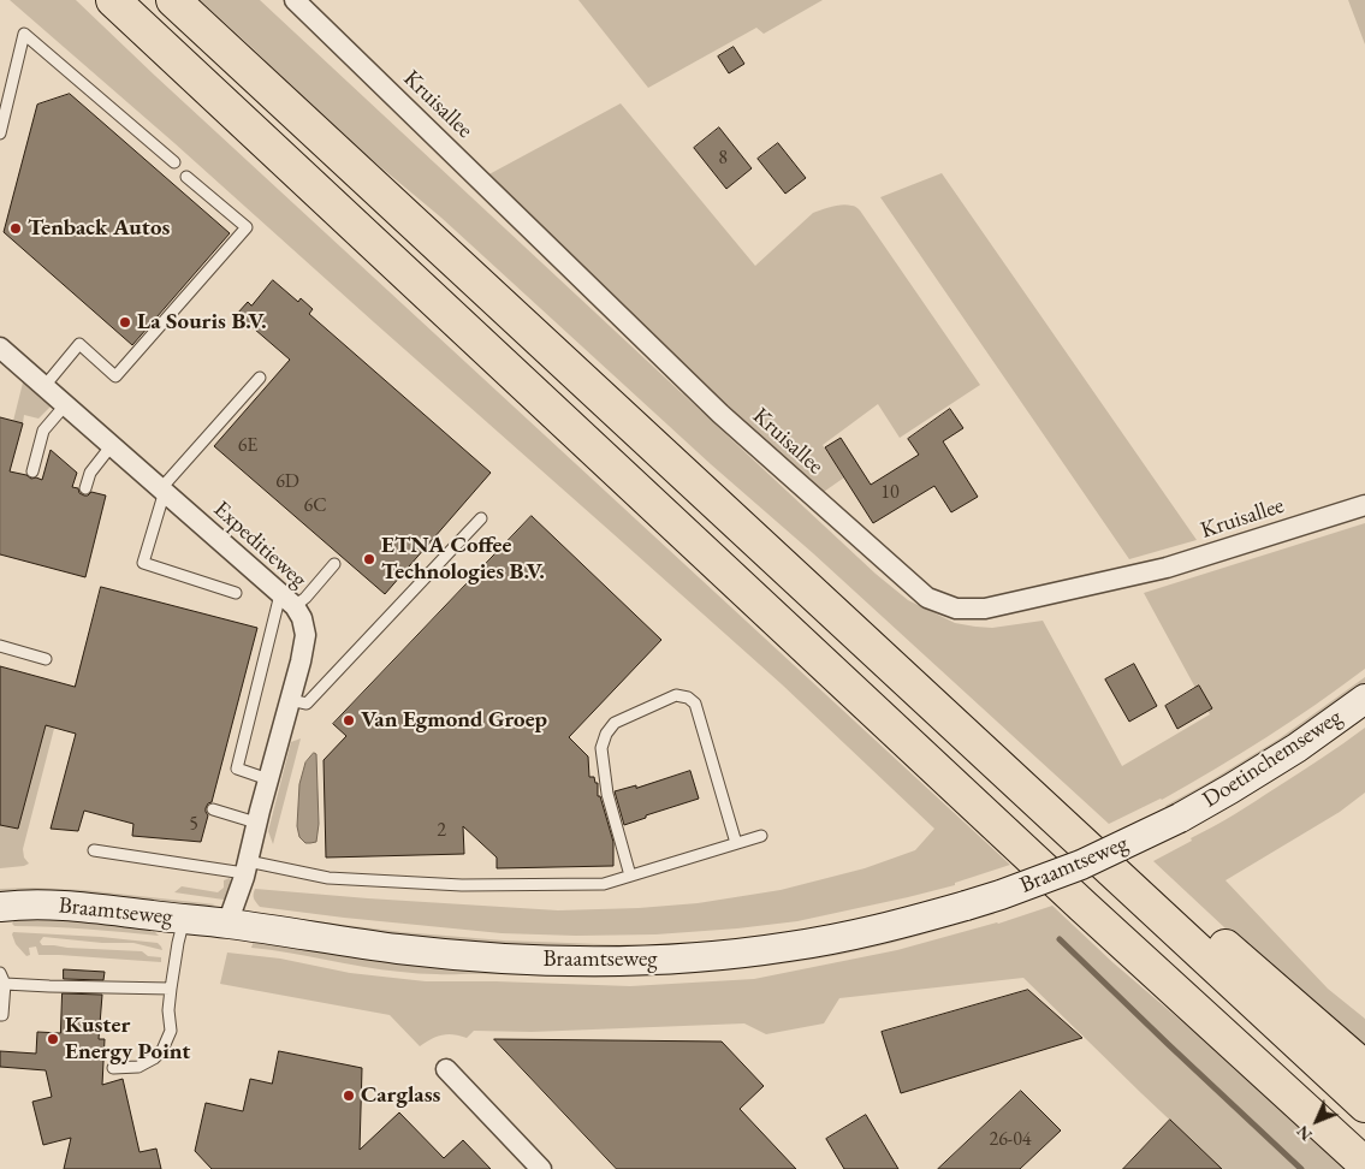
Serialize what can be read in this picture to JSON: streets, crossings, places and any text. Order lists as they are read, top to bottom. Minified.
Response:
{"streets":{"street":["Kruisallee","Expeditieweg","Doetinchemseweg","Braamtseweg"]},"crossings":[["Expeditieweg","Braamtseweg"],["Doetinchemseweg","Braamtseweg"]],"places":["Tenback Autos","La Souris B.V.","ETNA Coffee Technologies B.V.","Van Egmond Groep","Kuster Energy Point","Carglass"],"house_numbers":["8","6E","6D","10","6C","5","2","26-04"],"north":"bottom left"}
